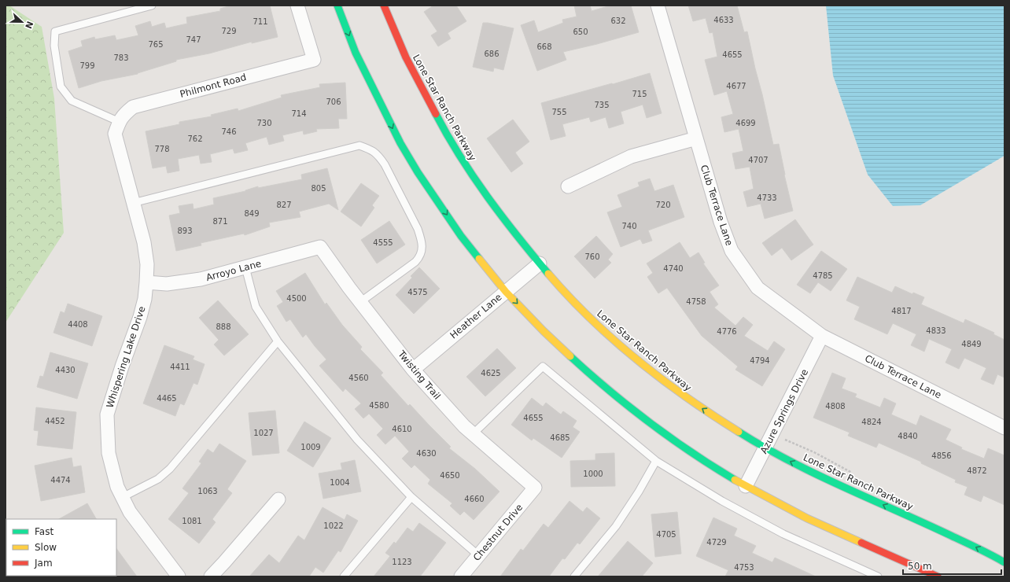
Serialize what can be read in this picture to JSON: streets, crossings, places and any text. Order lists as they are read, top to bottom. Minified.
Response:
{"streets":{"main road":["Lone Star Ranch Parkway"],"street":["Philmont Road","Club Terrace Lane","Arroyo Lane","Heather Lane","Whispering Lake Drive","Twisting Trail","Azure Springs Drive","Chestnut Drive"]},"crossings":[["Philmont Road","Whispering Lake Drive"],["Lone Star Ranch Parkway","Heather Lane"],["Lone Star Ranch Parkway","Azure Springs Drive"],["Club Terrace Lane","Azure Springs Drive"],["Arroyo Lane","Whispering Lake Drive"],["Arroyo Lane","Twisting Trail"],["Heather Lane","Twisting Trail"],["Twisting Trail","Chestnut Drive"]],"house_numbers":["4633","632","711","729","650","747","765","668","686","4655","783","799","4677","715","706","735","755","714","730","4699","746","762","778","4707","805","4733","827","720","849","871","740","893","4555","760","4740","4785","4575","4500","4758","4817","4408","888","4833","4776","4849","4794","4411","4430","4625","4560","4465","4580","4808","4655","4452","4824","4610","1027","4840","4685","1009","4630","4856","4872","1000","4650","4474","1004","1063","4660","1081","1022","4705","4729","1123","4753"],"legend":["Fast","Slow","Jam"],"scale_bar":"50 m","north":"right"}
